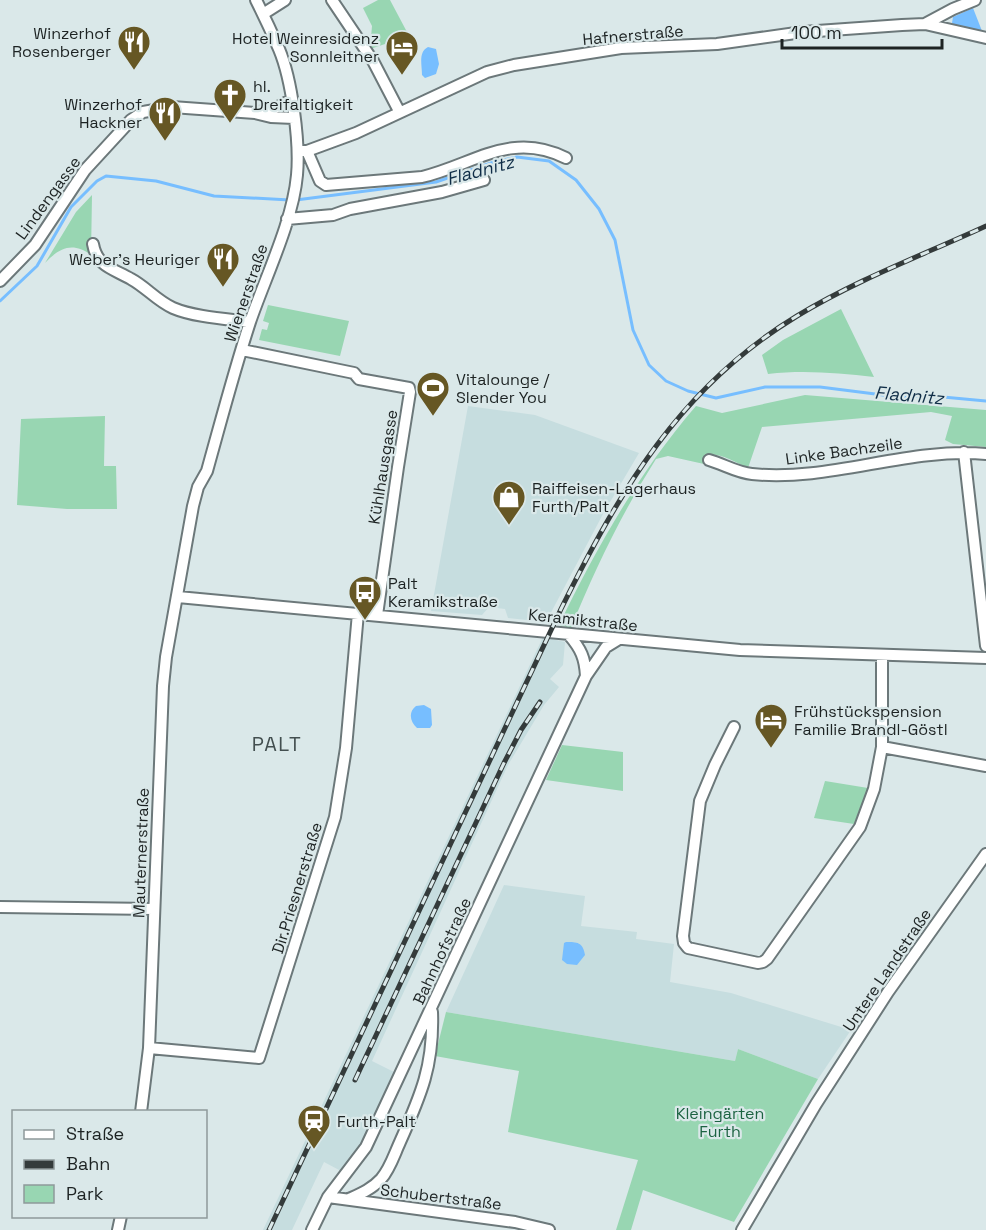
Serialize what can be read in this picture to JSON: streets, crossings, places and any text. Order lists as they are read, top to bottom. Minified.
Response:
{"streets":{"street":["Hafnerstraße","Lindengasse","Wienerstraße","Linke Bachzeile","Kühlhausgasse","Keramikstraße","Mauternerstraße","Dir.Priesnerstraße","Bahnhofstraße","Untere Landstraße","Schubertstraße"]},"crossings":[["Hafnerstraße","Wienerstraße"],["Lindengasse","Wienerstraße"],["Wienerstraße","Kühlhausgasse"],["Wienerstraße","Keramikstraße"],["Wienerstraße","Mauternerstraße"],["Kühlhausgasse","Keramikstraße"],["Keramikstraße","Mauternerstraße"],["Keramikstraße","Dir.Priesnerstraße"],["Keramikstraße","Bahnhofstraße"],["Mauternerstraße","Dir.Priesnerstraße"],["Bahnhofstraße","Schubertstraße"]],"districts":["PALT"],"water":["Fladnitz"],"parks":["Kleingärten Furth"],"places":{"restaurant":["Winzerhof Rosenberger","Winzerhof Hackner","Weber's Heuriger"],"hotel":["Hotel Weinresidenz Sonnleitner","Frühstückspension Familie Brandl-Göstl"],"church":["hl. Dreifaltigkeit"],"sports":["Vitalounge / Slender You"],"shop":["Raiffeisen-Lagerhaus Furth/Palt"],"bus stop":["Palt Keramikstraße"],"station":["Furth-Palt"]},"legend":["Straße","Bahn","Park"],"scale_bar":"100 m"}
